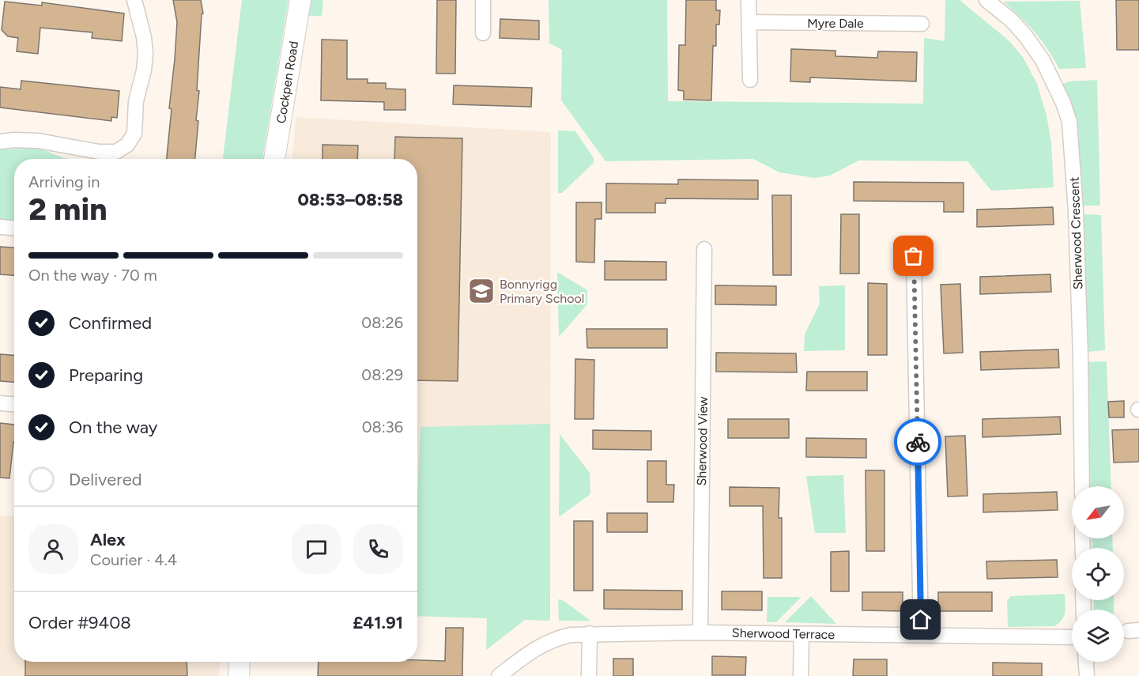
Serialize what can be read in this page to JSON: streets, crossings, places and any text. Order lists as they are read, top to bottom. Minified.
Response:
{"streets":{"main road":["Cockpen Road"],"street":["Myre Dale","Sherwood Crescent","Sherwood View","Sherwood Terrace"]},"crossings":[["Sherwood View","Sherwood Terrace"]],"places":{"school or university":["Bonnyrigg Primary School"]},"north":"bottom left","page":{"heading":["2 min","Arriving in","08:53–08:58"],"panel":["Alex","Courier · 4.4","Order #9408","£41.91"],"bar":"On the way · 70 m","list":[["Confirmed","08:26"],["Preparing","08:29"],["On the way","08:36"],"Delivered"]}}
